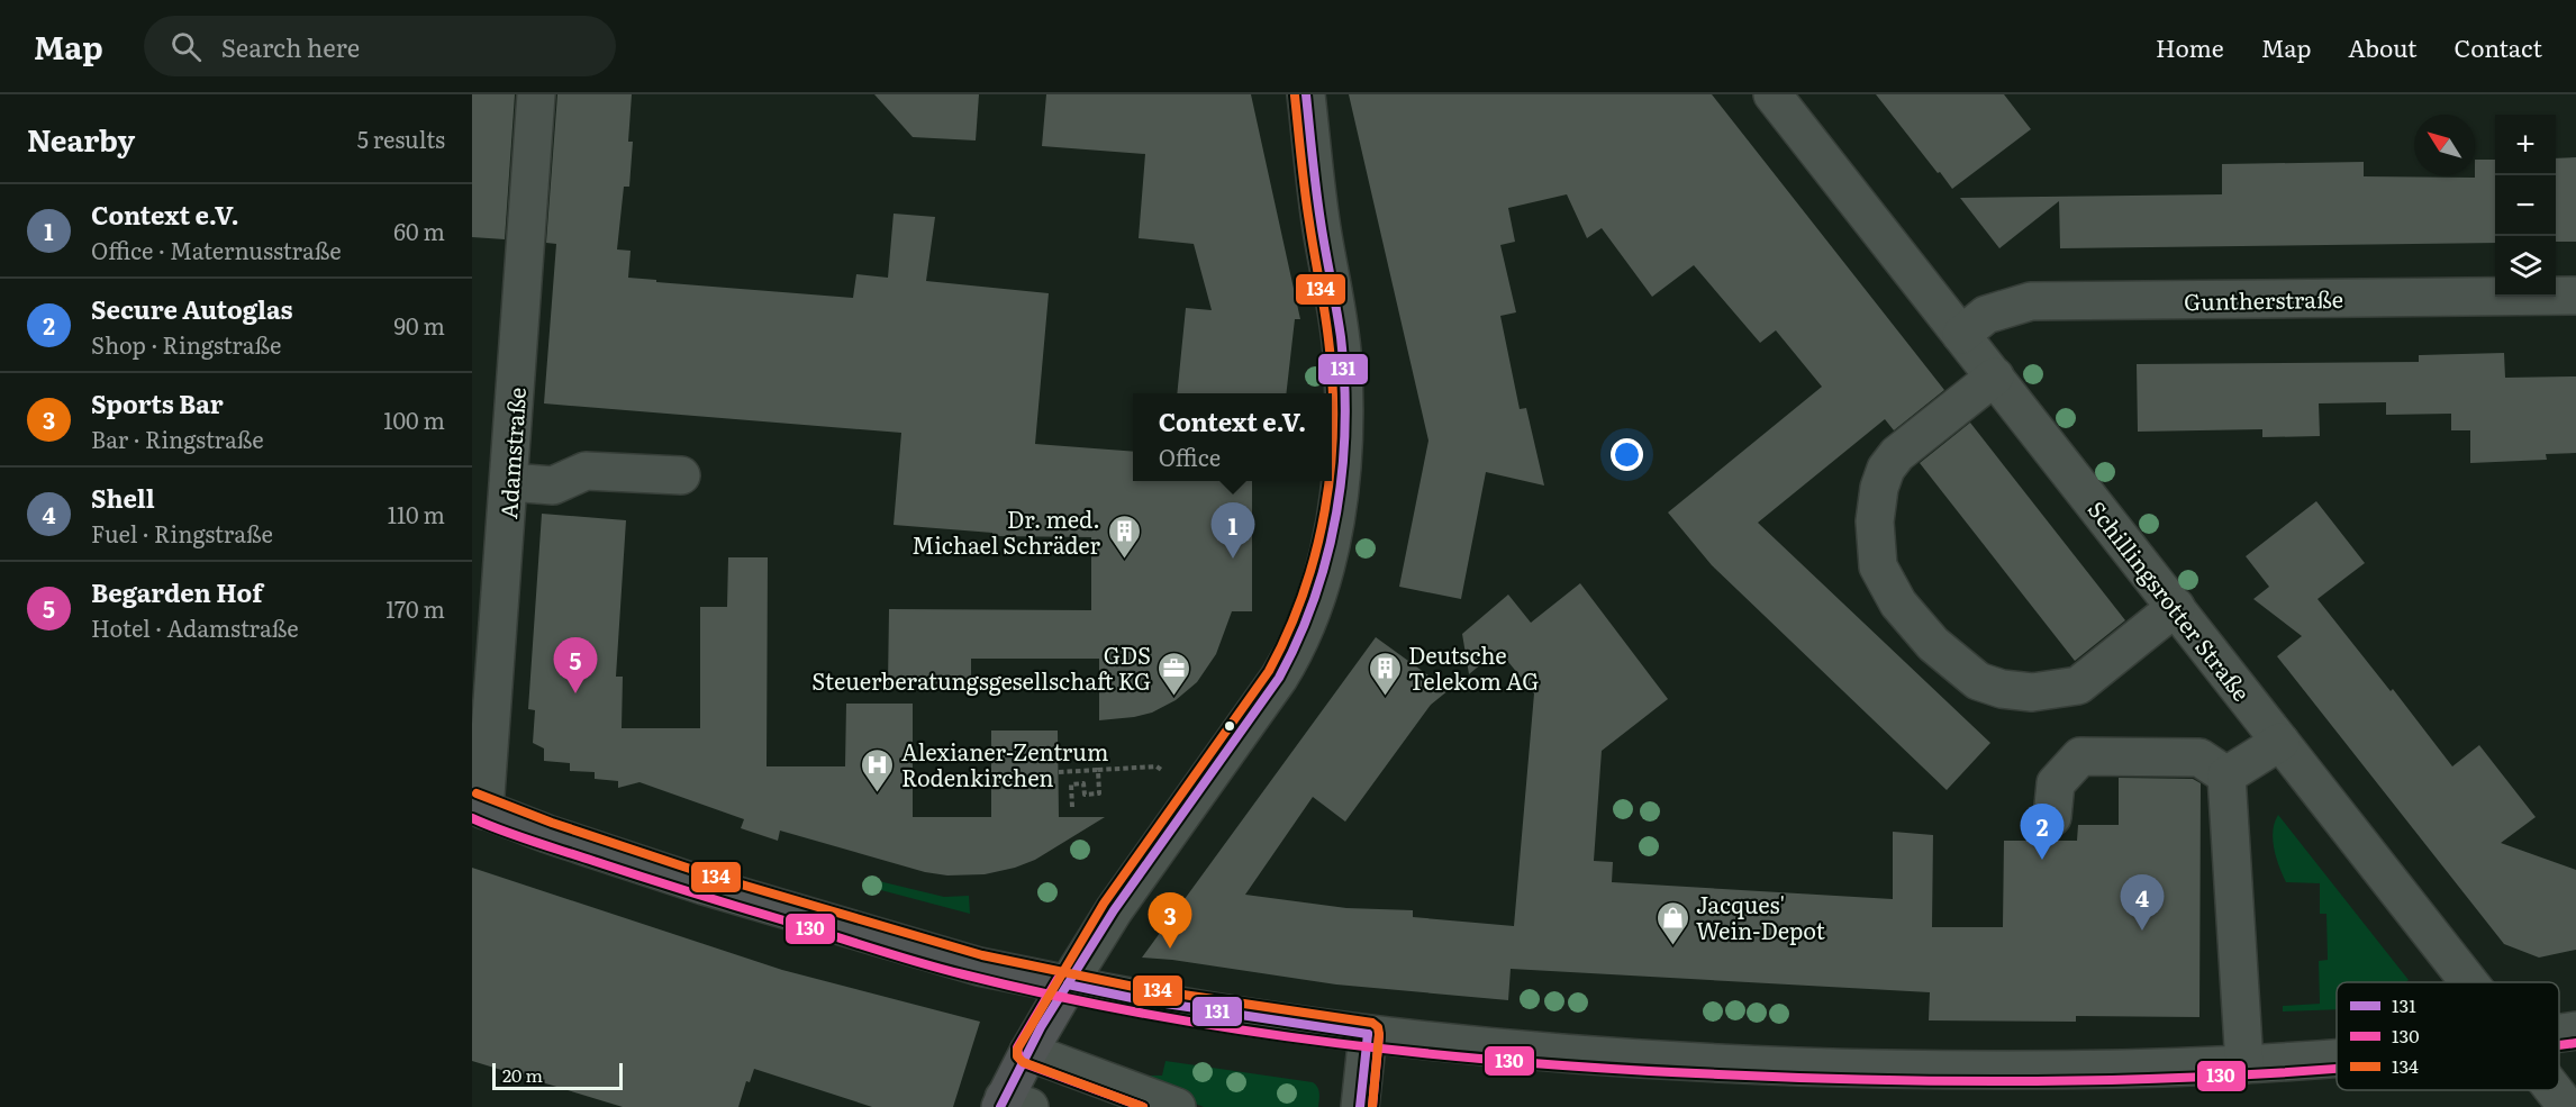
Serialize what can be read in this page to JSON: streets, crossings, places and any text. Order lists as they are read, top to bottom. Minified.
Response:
{"streets":{"street":["Guntherstraße","Adamstraße","Schillingsrotter Straße"]},"crossings":[["Guntherstraße","Schillingsrotter Straße"]],"places":{"building":["Dr. med. Michael Schräder","Deutsche Telekom AG"],"office":["GDS Steuerberatungsgesellschaft KG"],"hospital":["Alexianer-Zentrum Rodenkirchen"],"shop":["Jacques' Wein-Depot"]},"lines":["transit line 131","transit line 134","transit line 130"],"legend":["131","130","134"],"scale_bar":"20 m","north":"top left","page":{"header":"Map","search":"Search here","nav":["Home","Map","About","Contact"],"heading":["Nearby","5 results"],"map_buttons":["+","−"],"list":[{"mark":"1","name":"Context e.V.","note":"Office · Maternusstraße","value":"60 m"},{"mark":"2","name":"Secure Autoglas","note":"Shop · Ringstraße","value":"90 m"},{"mark":"3","name":"Sports Bar","note":"Bar · Ringstraße","value":"100 m"},{"mark":"4","name":"Shell","note":"Fuel · Ringstraße","value":"110 m"},{"mark":"5","name":"Begarden Hof","note":"Hotel · Adamstraße","value":"170 m"}],"popup":["Context e.V.","Office"],"pins":["1","5","2","4","3"],"scale":"20 m"}}
